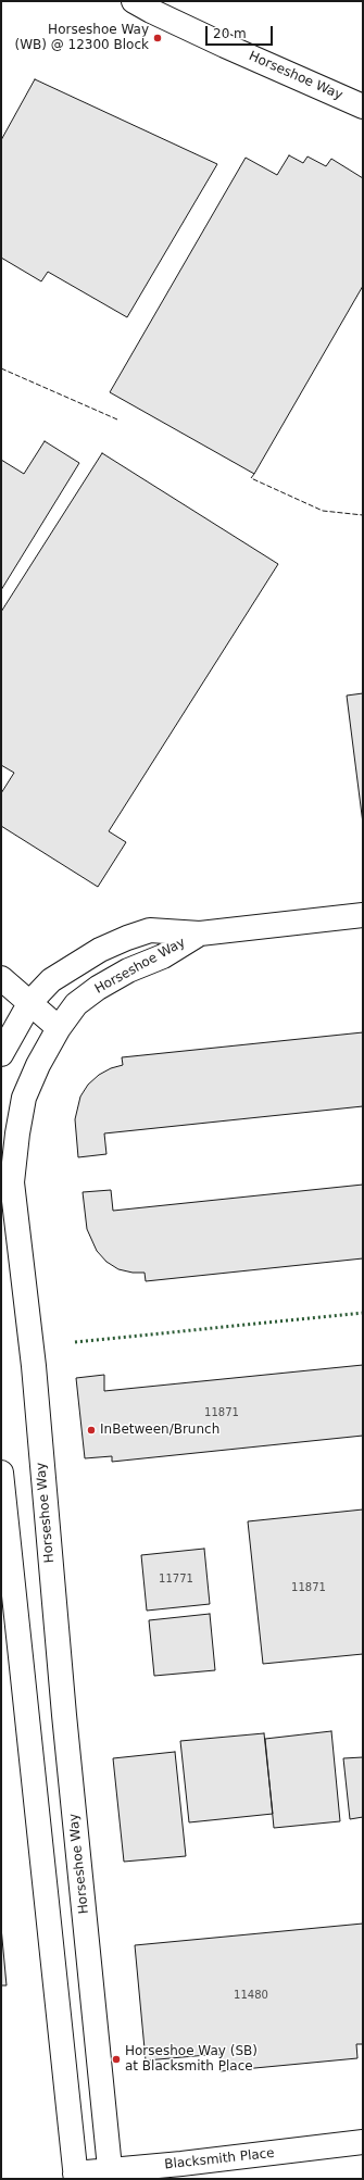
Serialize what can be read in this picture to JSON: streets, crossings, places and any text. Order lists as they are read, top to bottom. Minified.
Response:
{"streets":{"street":["Horseshoe Way","Blacksmith Place"]},"crossings":[["Horseshoe Way","Blacksmith Place"]],"places":["Horseshoe Way (WB) @ 12300 Block","InBetween/Brunch","Horseshoe Way (SB) at Blacksmith Place"],"house_numbers":["11871","11771","11871","11480"],"scale_bar":"20 m"}
